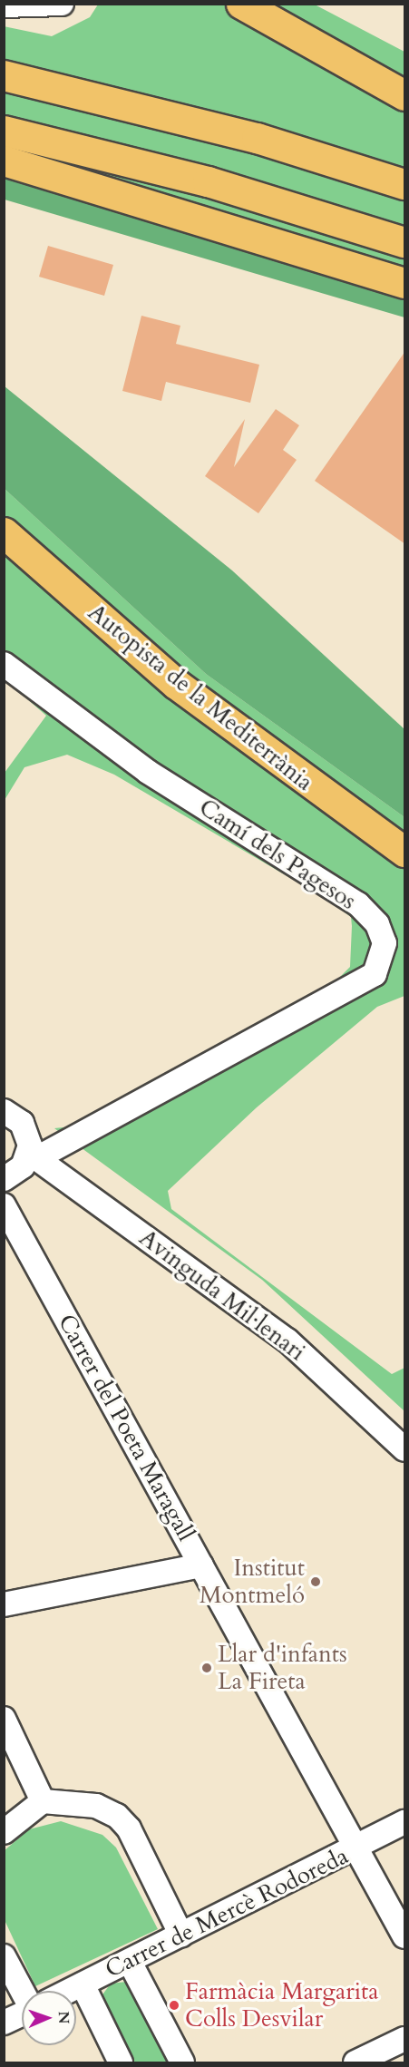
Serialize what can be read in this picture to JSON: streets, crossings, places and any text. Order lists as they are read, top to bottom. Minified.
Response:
{"streets":{"highway":["Autopista de la Mediterrània"],"street":["Camí dels Pagesos","Avinguda Mil·lenari","Carrer del Poeta Maragall","Carrer de Mercè Rodoreda"]},"crossings":[["Camí dels Pagesos","Avinguda Mil·lenari"],["Carrer del Poeta Maragall","Carrer de Mercè Rodoreda"]],"places":["Institut Montmeló","Llar d'infants La Fireta","Farmàcia Margarita Colls Desvilar"],"north":"right"}
